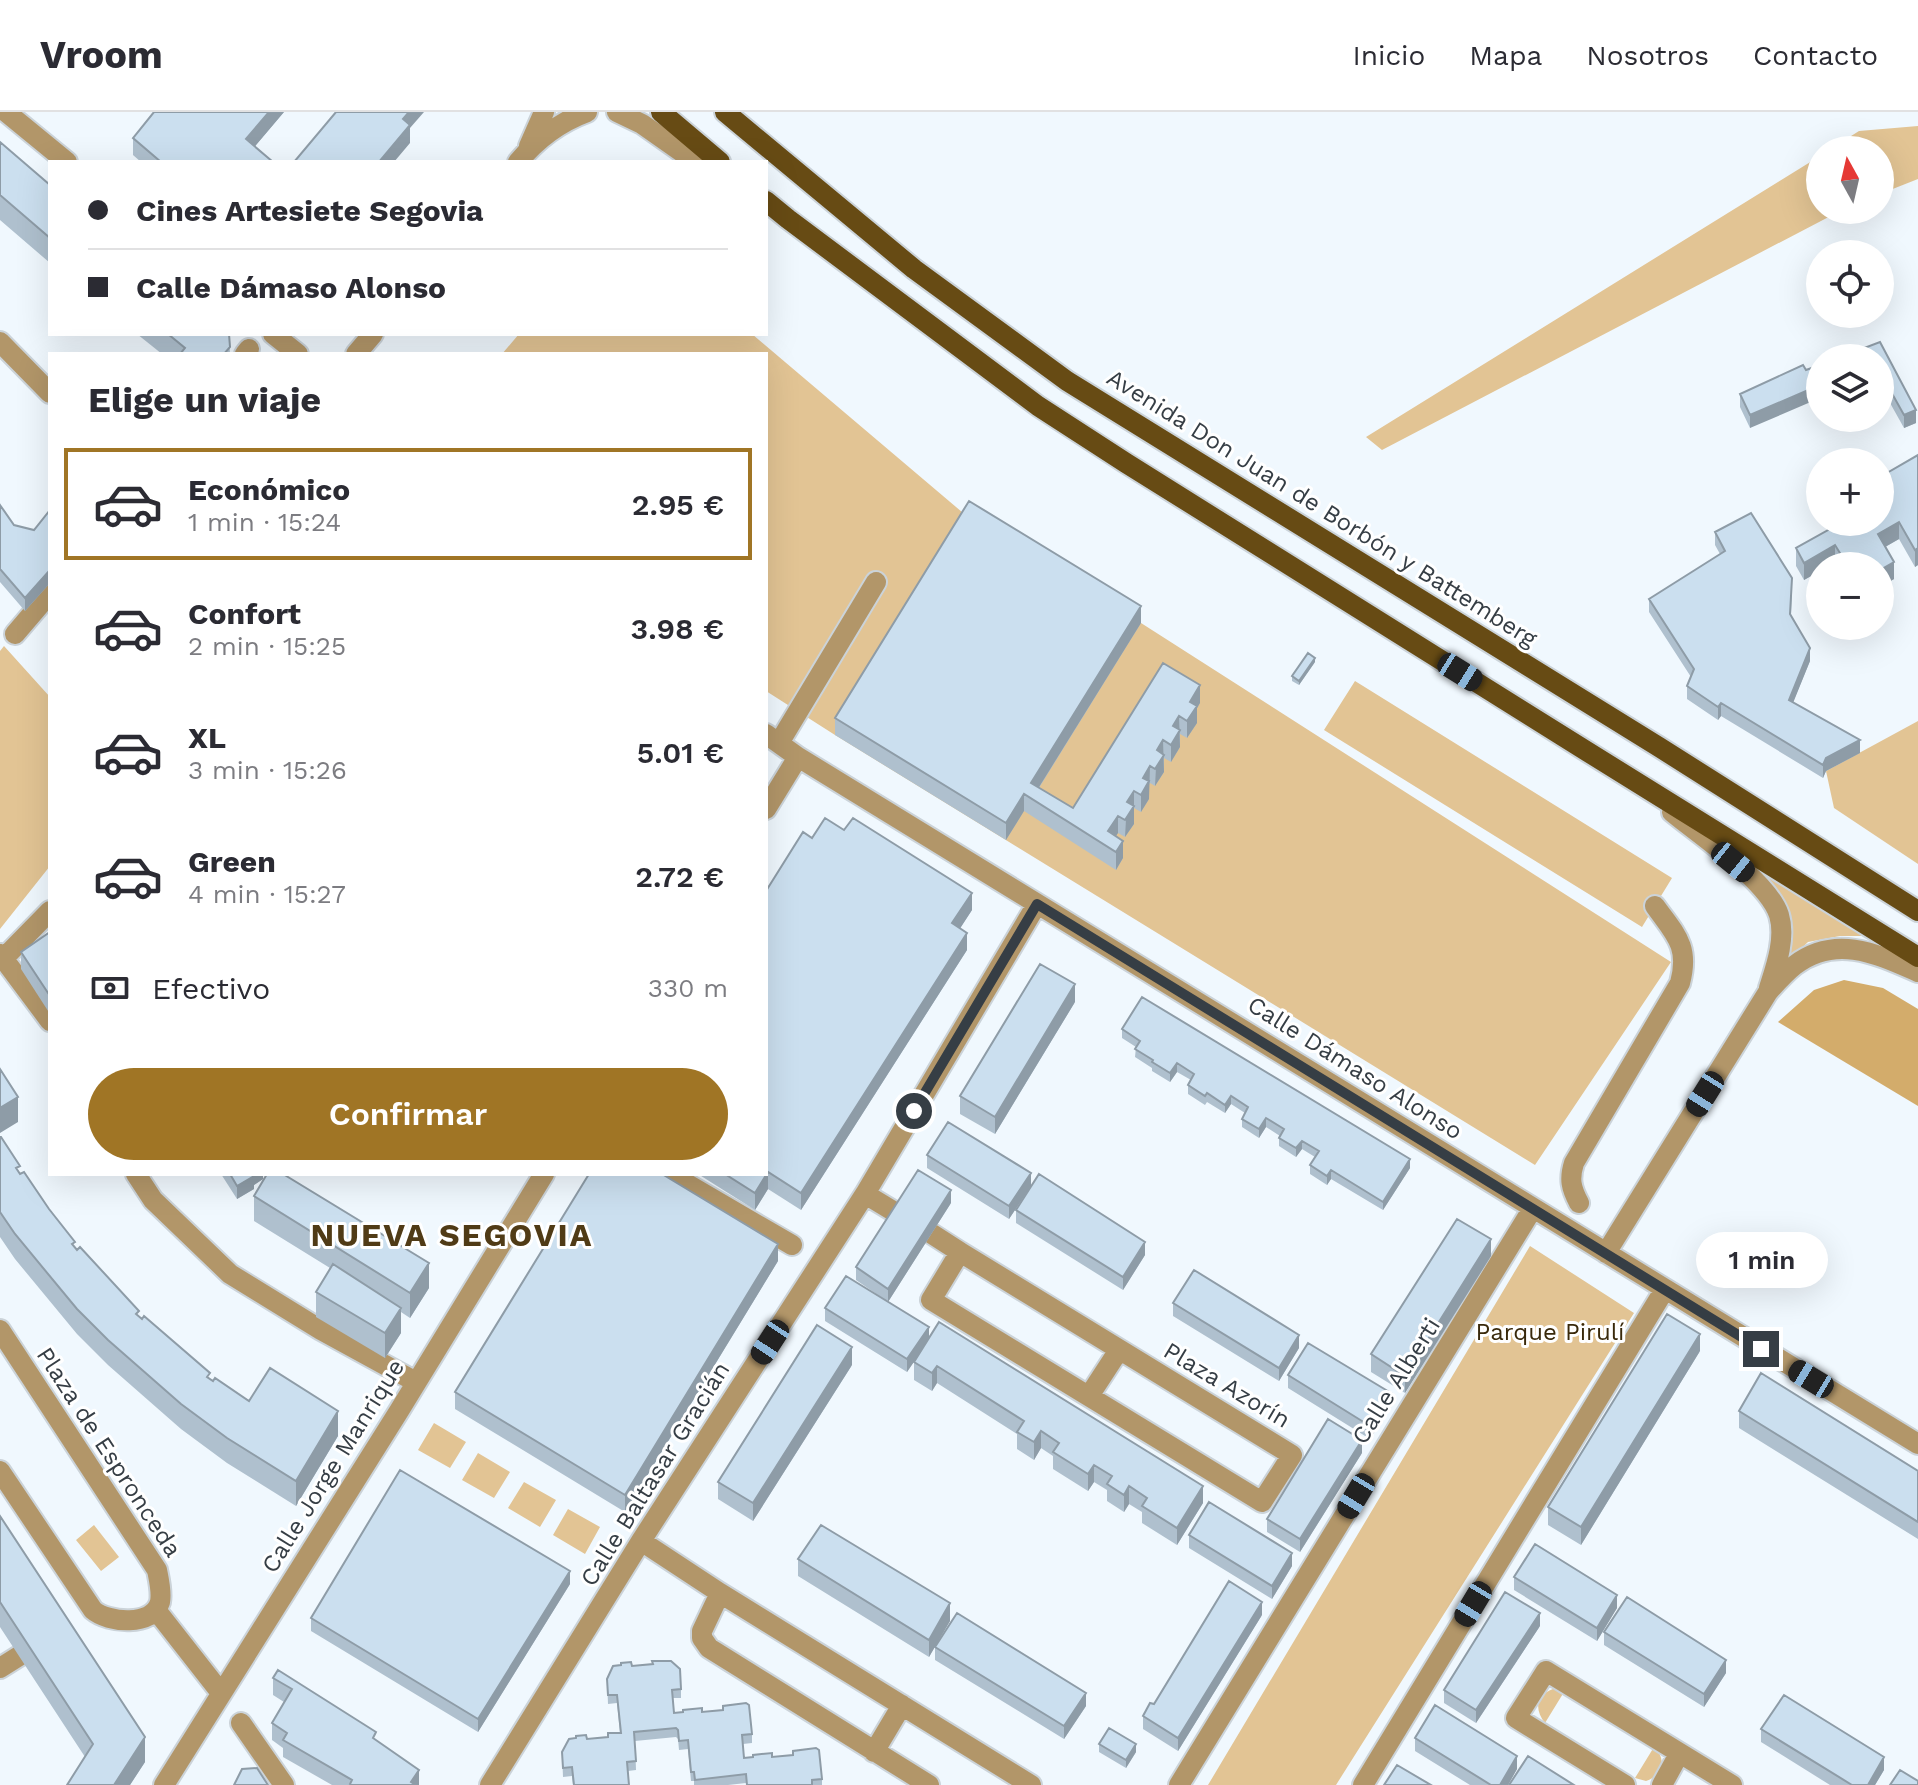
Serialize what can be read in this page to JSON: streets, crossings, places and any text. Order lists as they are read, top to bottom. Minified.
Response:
{"streets":{"main road":["Avenida Don Juan de Borbón y Battemberg"],"street":["Calle Dámaso Alonso","Calle Alberti","Plaza Azorín","Plaza de Espronceda","Calle Jorge Manrique","Calle Baltasar Gracián"]},"crossings":[["Calle Dámaso Alonso","Calle Alberti"],["Calle Dámaso Alonso","Calle Baltasar Gracián"]],"districts":["NUEVA SEGOVIA"],"parks":["Parque Pirulí"],"north":"top","page":{"header":"Vroom","nav":["Inicio","Mapa","Nosotros","Contacto"],"map_buttons":["+","−"],"banner":["Cines Artesiete Segovia","Calle Dámaso Alonso"],"heading":"Elige un viaje","list":[{"name":"Económico","note":"1 min · 15:24","value":"2.95 €"},{"name":"Confort","note":"2 min · 15:25","value":"3.98 €"},{"name":"XL","note":"3 min · 15:26","value":"5.01 €"},{"name":"Green","note":"4 min · 15:27","value":"2.72 €"}],"pay":["Efectivo","330 m"],"buttons":"Confirmar","bubble":"1 min"}}
